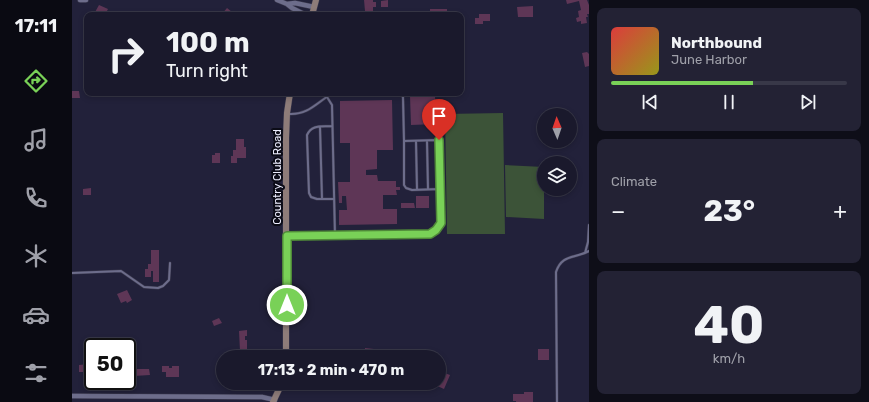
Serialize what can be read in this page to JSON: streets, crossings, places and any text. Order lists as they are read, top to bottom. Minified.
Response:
{"streets":{"main road":["Country Club Road"]},"north":"top","page":{"tabs":"17:11","turn":["100 m","Turn right"],"song":["Northbound","June Harbor"],"tile":["Climate",["40","km/h"]],"heat":["−","23°","+"],"limit":"50","trip":"17:13 · 2 min · 470 m"}}
